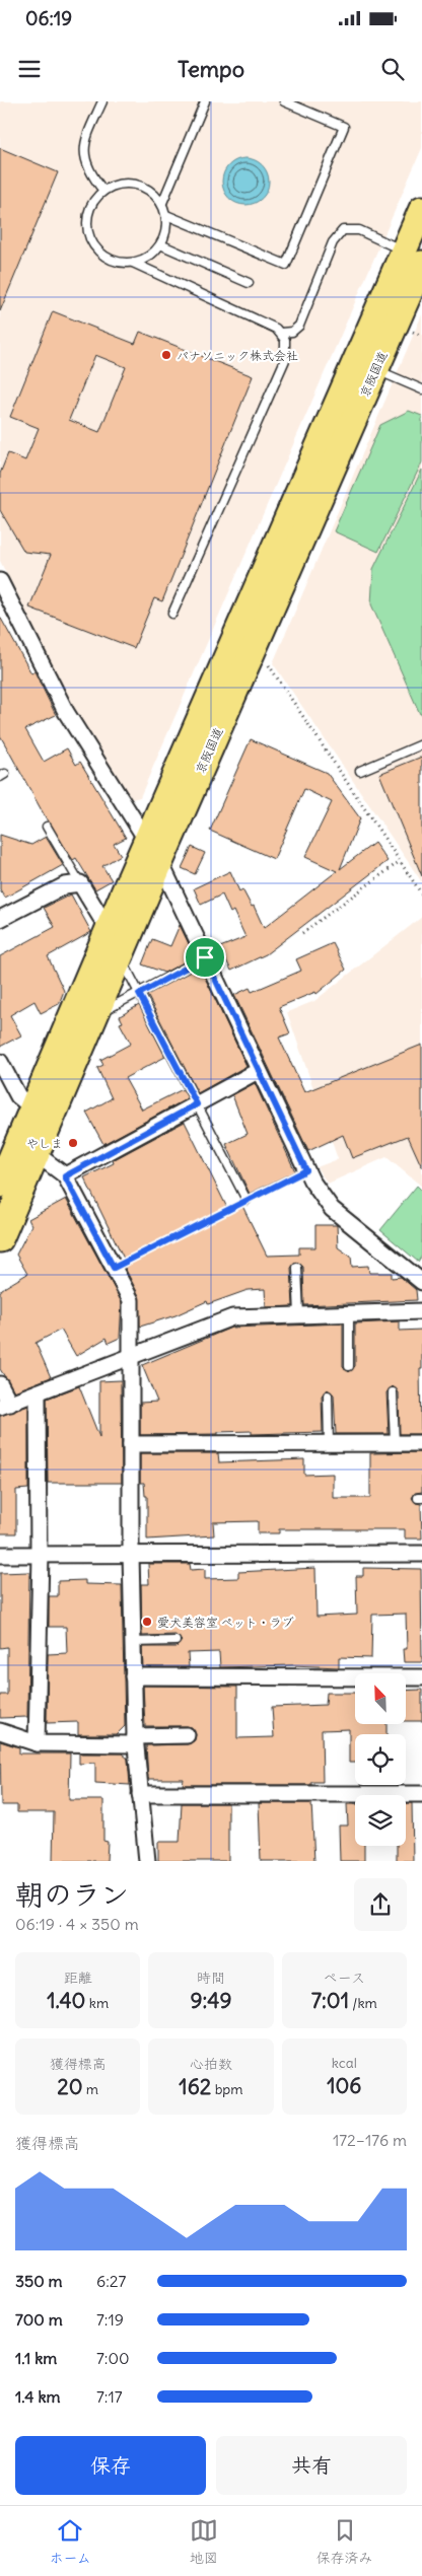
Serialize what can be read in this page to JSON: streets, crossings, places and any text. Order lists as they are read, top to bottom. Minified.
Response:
{"streets":{"highway":["京阪国道"]},"places":["パナソニック株式会社","やしま","愛犬美容室 ペット・ラブ"],"north":"top left","page":{"status":"06:19","header":"Tempo","heading":["朝のラン","06:19 · 4 × 350 m"],"stats":[["距離","1.40 km"],["時間","9:49"],["ペース","7:01 /km"],["獲得標高","20 m"],["心拍数","162 bpm"],["kcal","106"]],"chart":["獲得標高","172–176 m"],"list":[{"name":"350 m","note":"6:27"},{"name":"700 m","note":"7:19"},{"name":"1.1 km","note":"7:00"},{"name":"1.4 km","note":"7:17"}],"buttons":["保存","共有"],"tabs":["ホーム","地図","保存済み"]}}
